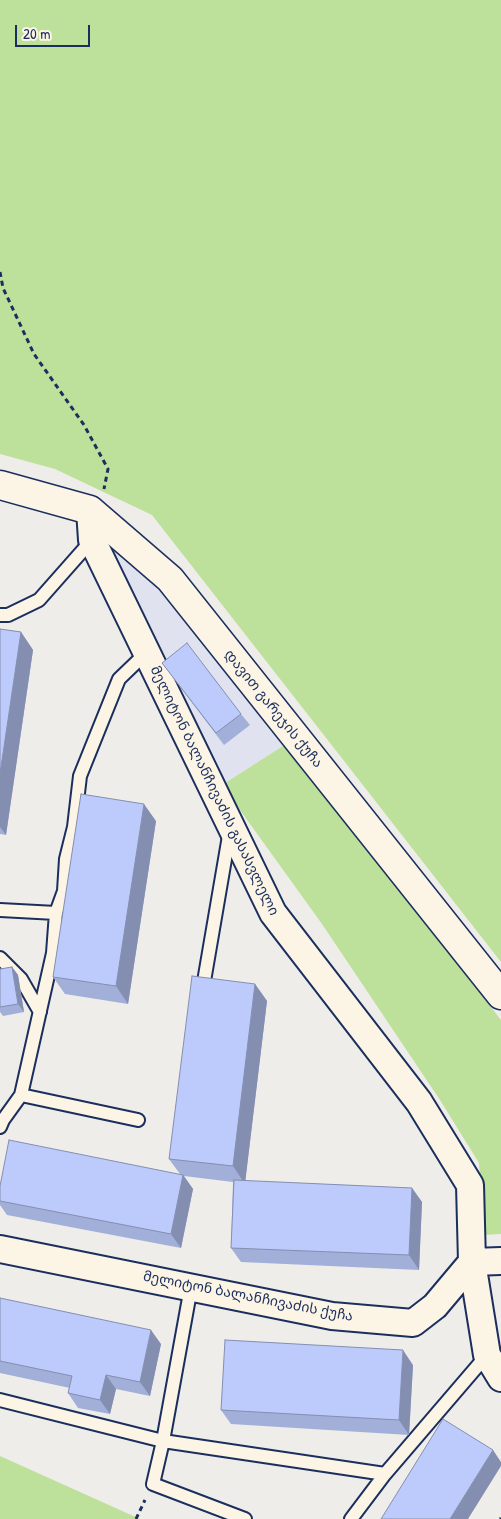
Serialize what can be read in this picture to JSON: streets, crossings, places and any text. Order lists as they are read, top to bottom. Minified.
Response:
{"streets":{"main road":["დავით გარეჯის ქუჩა"],"street":["მელიტონ ბალანჩივაძის გასასვლელი","მელიტონ ბალანჩივაძის ქუჩა"]},"crossings":[["დავით გარეჯის ქუჩა","მელიტონ ბალანჩივაძის გასასვლელი"],["მელიტონ ბალანჩივაძის გასასვლელი","მელიტონ ბალანჩივაძის ქუჩა"]],"scale_bar":"20 m"}
